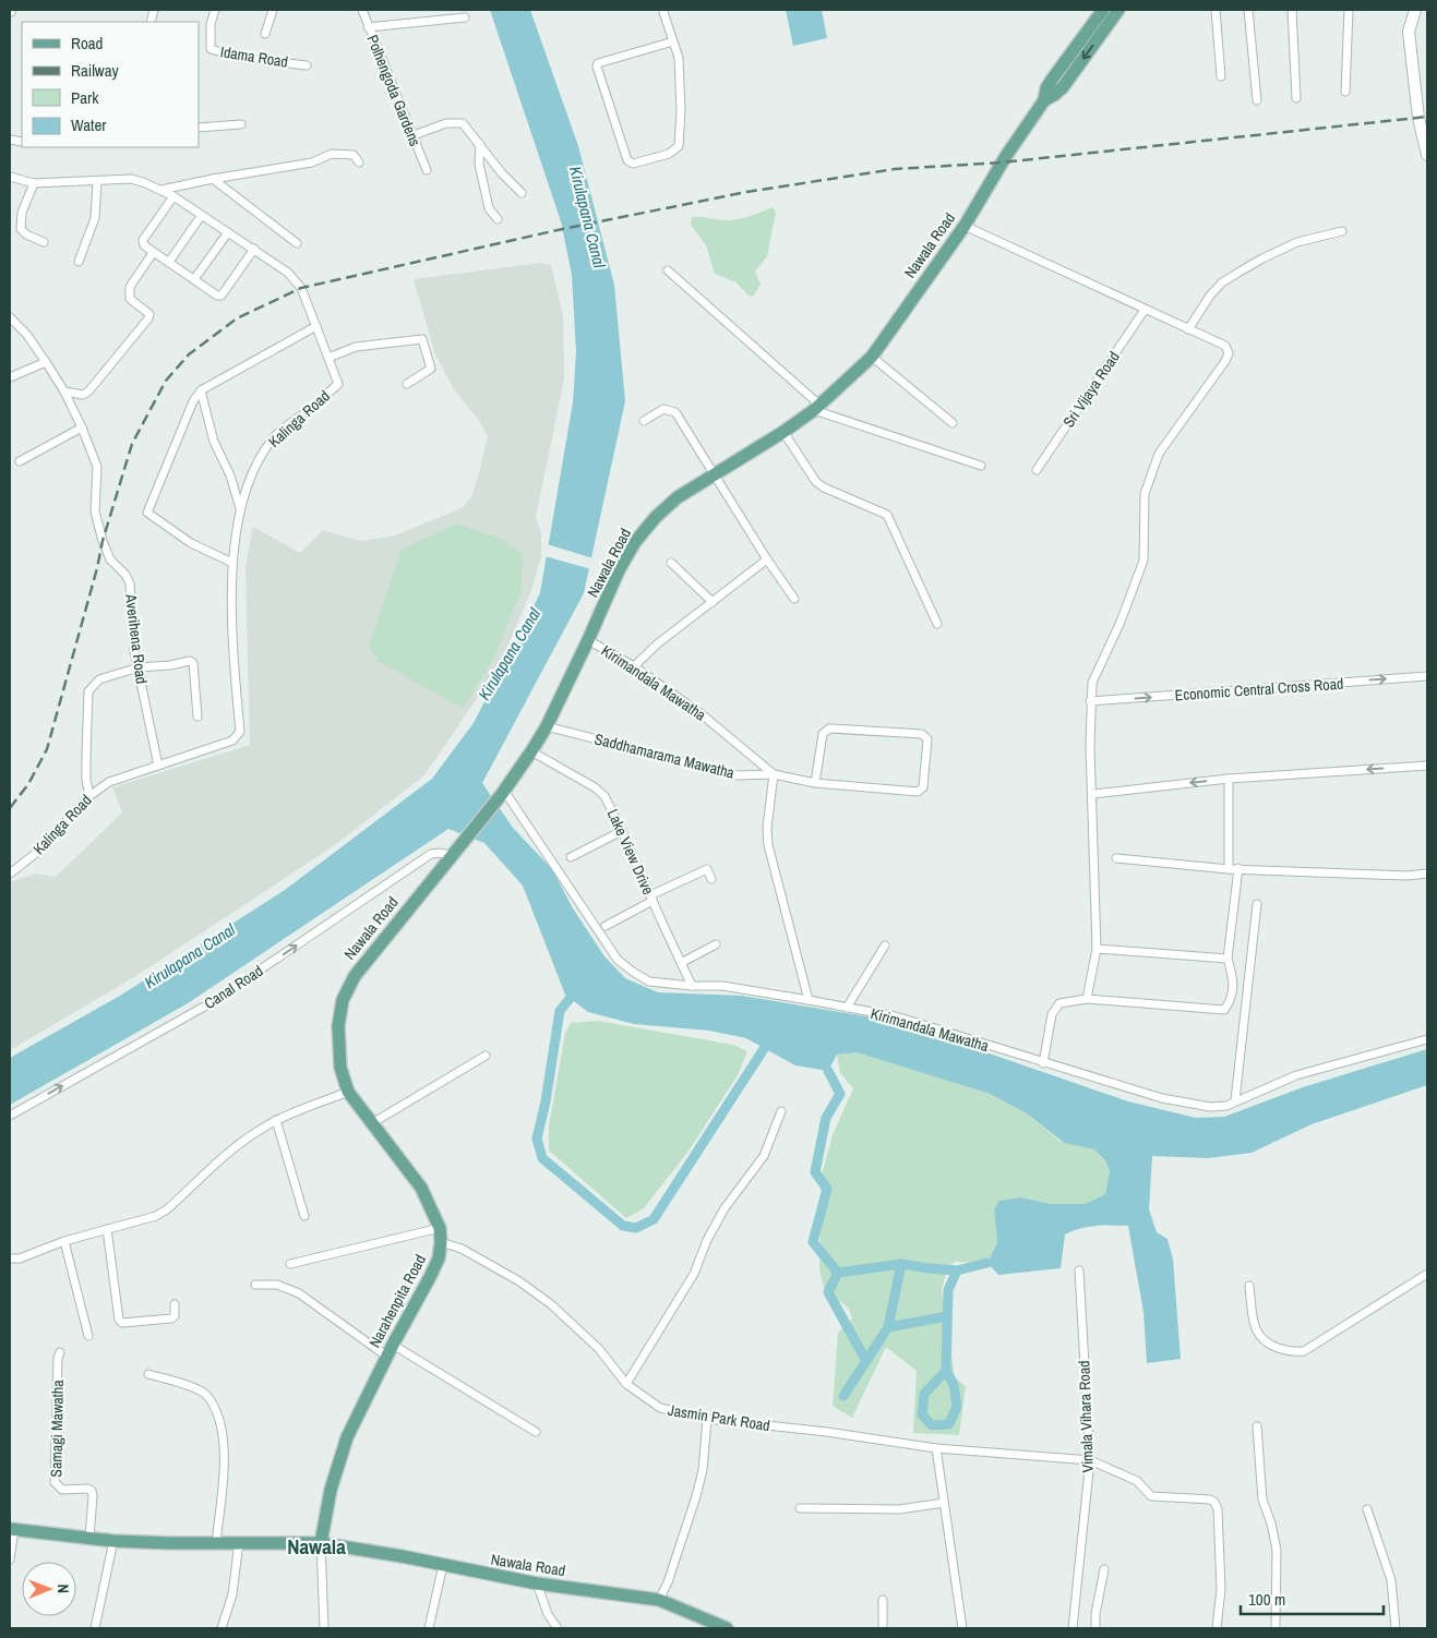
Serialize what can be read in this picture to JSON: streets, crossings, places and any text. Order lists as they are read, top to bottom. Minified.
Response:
{"streets":{"main road":["Nawala Road","Narahenpita Road"],"street":["Idama Road","Polhengoda Gardens","Sri Vijaya Road","Kalinga Road","Averihena Road","Kirimandala Mawatha","Economic Central Cross Road","Saddhamarama Mawatha","Lake View Drive","Canal Road","Vimala Vihara Road","Jasmin Park Road","Samagi Mawatha"]},"crossings":[["Nawala Road","Kirimandala Mawatha"],["Nawala Road","Saddhamarama Mawatha"],["Nawala Road","Lake View Drive"],["Nawala Road","Canal Road"],["Nawala Road","Narahenpita Road"],["Nawala Road","Samagi Mawatha"],["Kalinga Road","Averihena Road"],["Kirimandala Mawatha","Saddhamarama Mawatha"],["Kirimandala Mawatha","Lake View Drive"],["Narahenpita Road","Jasmin Park Road"],["Vimala Vihara Road","Jasmin Park Road"]],"one_way":["Economic Central Cross Road","Canal Road"],"districts":["Nawala"],"water":["Kirulapana Canal"],"legend":["Road","Railway","Park","Water"],"scale_bar":"100 m","north":"right"}
